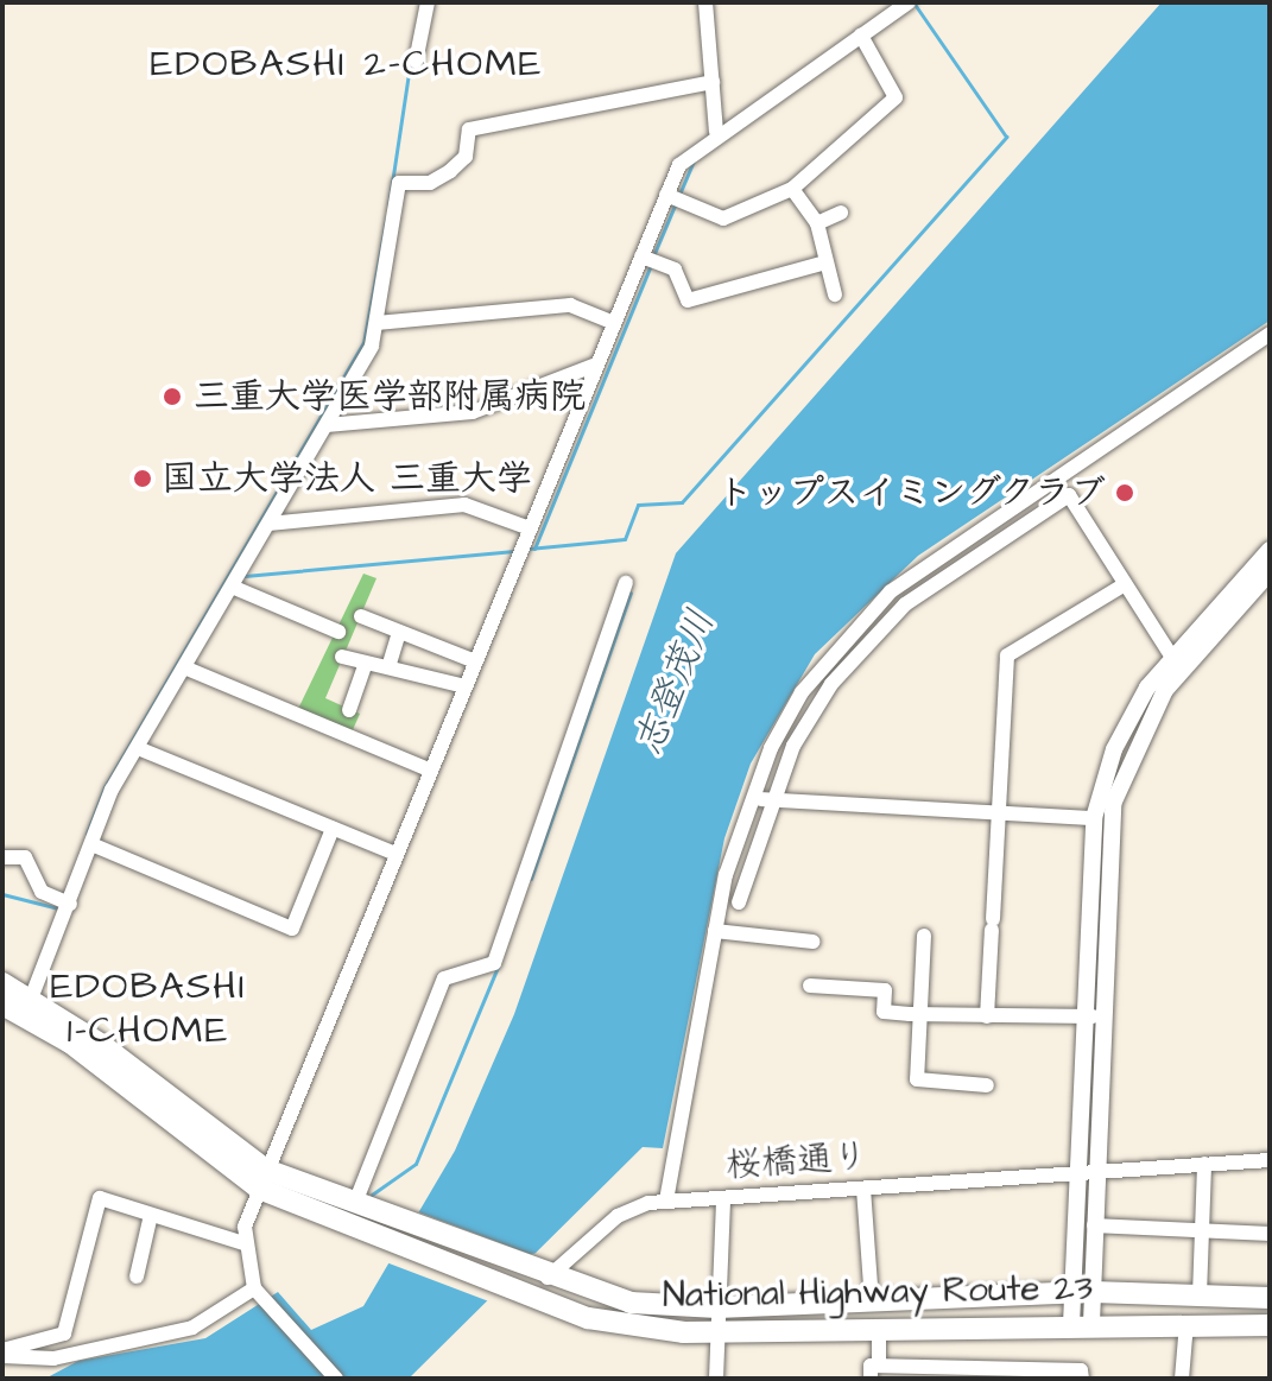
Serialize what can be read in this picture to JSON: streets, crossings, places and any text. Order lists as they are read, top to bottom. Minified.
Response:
{"streets":{"highway":["National Highway Route 23"],"street":["桜橋通り"]},"crossings":[["桜橋通り","National Highway Route 23"]],"districts":["EDOBASHI 2-CHOME","EDOBASHI 1-CHOME"],"water":["志登茂川"],"places":["三重大学医学部附属病院","国立大学法人 三重大学","トップスイミングクラブ"]}
